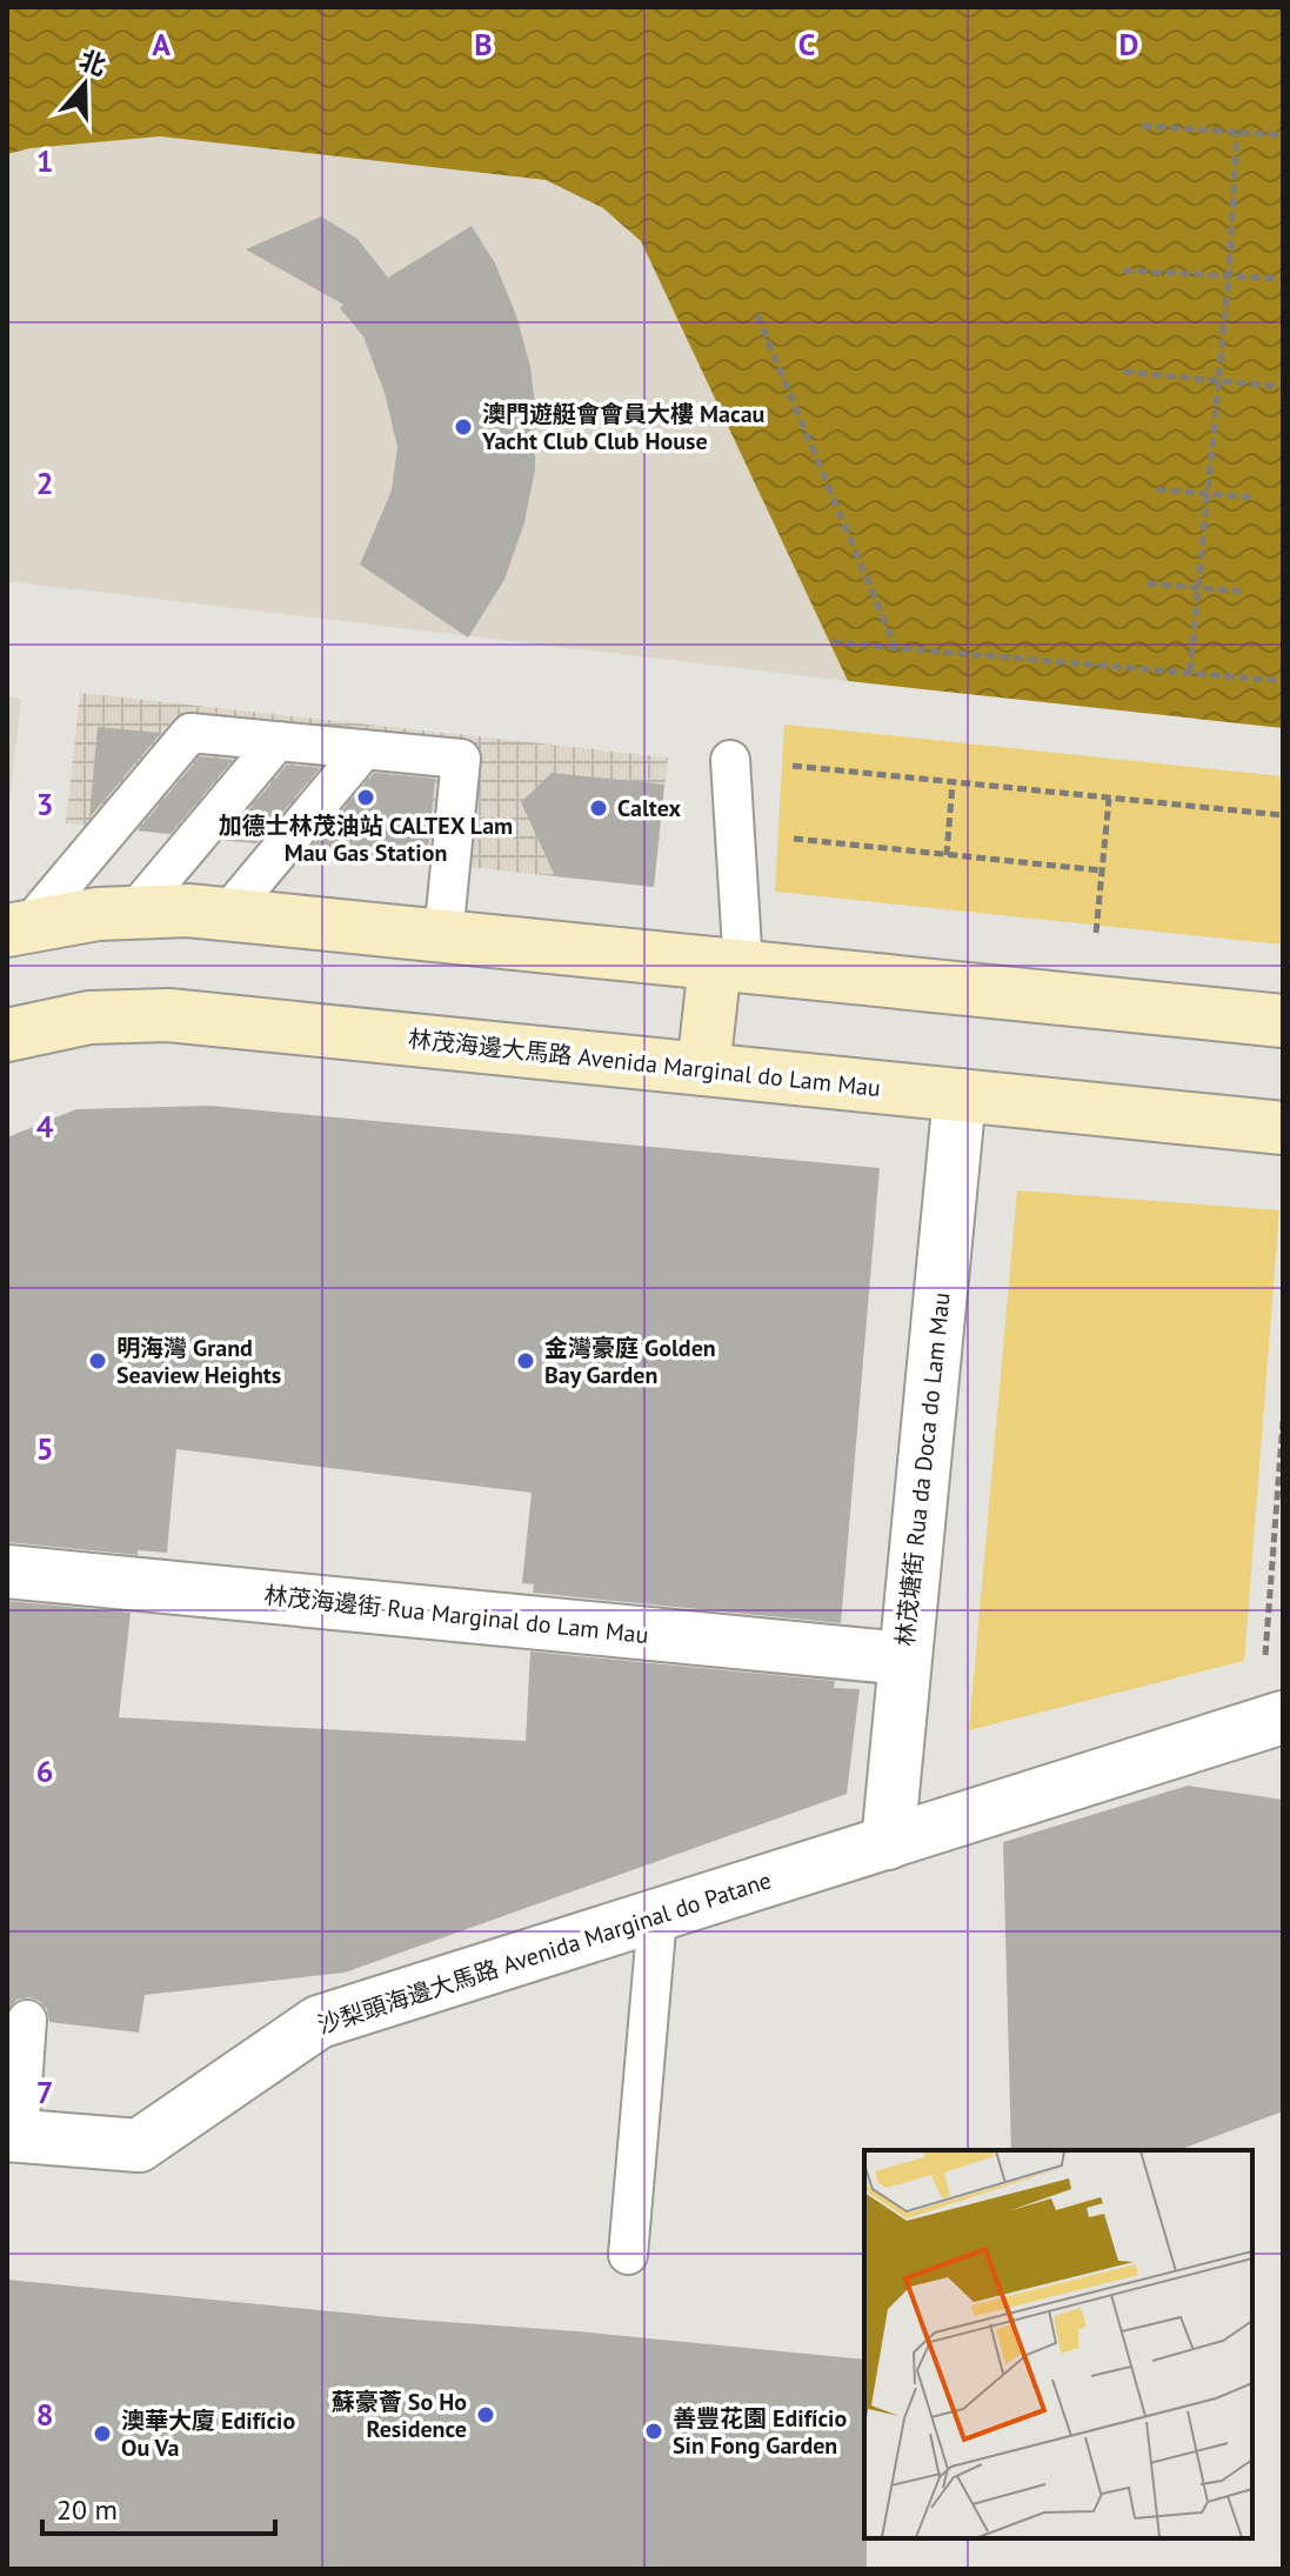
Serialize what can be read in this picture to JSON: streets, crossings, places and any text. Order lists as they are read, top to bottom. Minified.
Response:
{"streets":{"main road":["林茂海邊大馬路 Avenida Marginal do Lam Mau"],"street":["林茂塘街 Rua da Doca do Lam Mau","林茂海邊街 Rua Marginal do Lam Mau","沙梨頭海邊大馬路 Avenida Marginal do Patane"]},"crossings":[["林茂海邊大馬路 Avenida Marginal do Lam Mau","林茂塘街 Rua da Doca do Lam Mau"],["林茂塘街 Rua da Doca do Lam Mau","林茂海邊街 Rua Marginal do Lam Mau"],["林茂塘街 Rua da Doca do Lam Mau","沙梨頭海邊大馬路 Avenida Marginal do Patane"]],"places":["澳門遊艇會會員大樓 Macau Yacht Club Club House","加德士林茂油站 CALTEX Lam Mau Gas Station","Caltex","明海灣 Grand Seaview Heights","金灣豪庭 Golden Bay Garden","蘇豪薈 So Ho Residence","善豐花園 Edifício Sin Fong Garden","澳華大廈 Edifício Ou Va"],"scale_bar":"20 m","north":"top","grid":{"columns":["A","B","C","D"],"rows":["1","2","3","4","5","6","7","8"]}}
